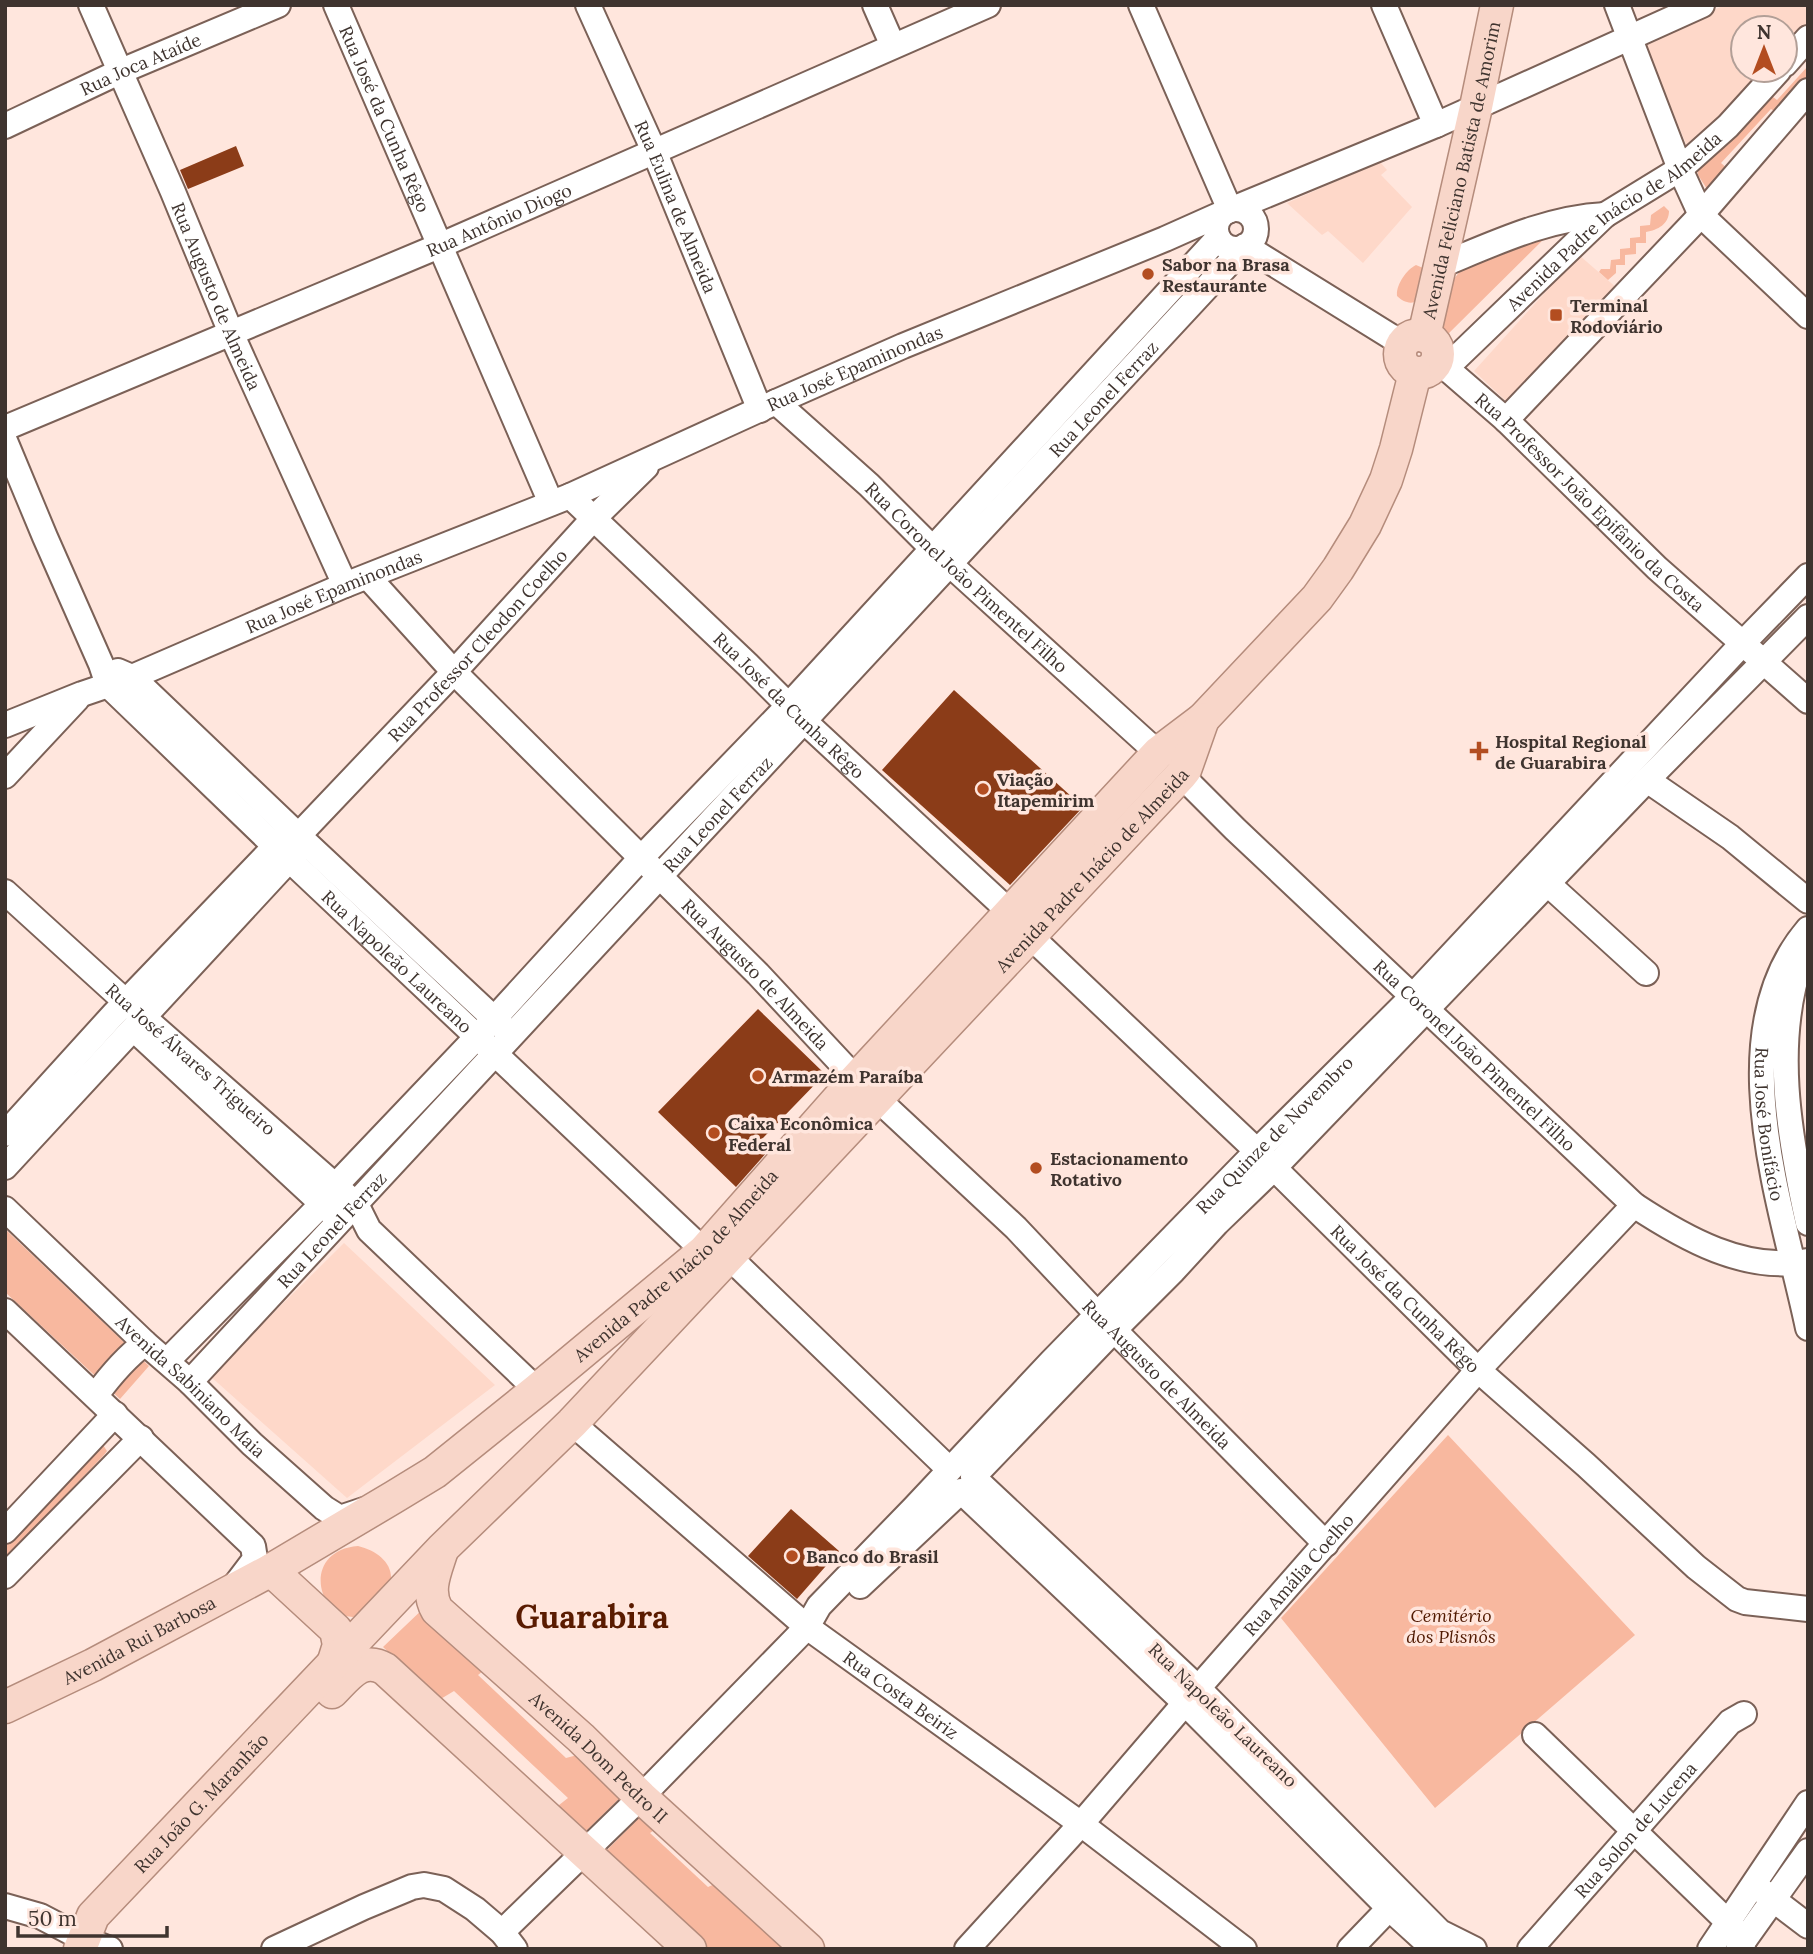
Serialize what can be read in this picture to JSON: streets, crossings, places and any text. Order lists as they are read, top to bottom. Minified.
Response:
{"streets":{"main road":["Avenida Feliciano Batista de Amorim","Avenida Padre Inácio de Almeida","Avenida Rui Barbosa","Avenida Dom Pedro II","Rua João G. Maranhão"],"street":["Rua Joca Ataíde","Rua José da Cunha Rêgo","Rua Eulina de Almeida","Rua Antônio Diogo","Rua Augusto de Almeida","Rua José Epaminondas","Rua Leonel Ferraz","Rua Professor João Epifânio da Costa","Rua Coronel João Pimentel Filho","Rua Professor Cleodon Coelho","Rua Napoleão Laureano","Rua José Álvares Trigueiro","Rua José Bonifácio","Rua Quinze de Novembro","Avenida Sabiniano Maia","Rua Amália Coelho","Rua Costa Beiriz","Rua Solon de Lucena"]},"crossings":[["Rua Joca Ataíde","Rua Augusto de Almeida"],["Rua José da Cunha Rêgo","Rua Antônio Diogo"],["Rua José da Cunha Rêgo","Avenida Padre Inácio de Almeida"],["Rua José da Cunha Rêgo","Rua José Epaminondas"],["Rua José da Cunha Rêgo","Rua Leonel Ferraz"],["Rua José da Cunha Rêgo","Rua Professor Cleodon Coelho"],["Rua José da Cunha Rêgo","Rua Quinze de Novembro"],["Rua José da Cunha Rêgo","Rua Amália Coelho"],["Avenida Feliciano Batista de Amorim","Avenida Padre Inácio de Almeida"],["Avenida Feliciano Batista de Amorim","Rua José Epaminondas"],["Avenida Feliciano Batista de Amorim","Rua Professor João Epifânio da Costa"],["Rua Eulina de Almeida","Rua Antônio Diogo"],["Rua Eulina de Almeida","Rua José Epaminondas"],["Rua Eulina de Almeida","Rua Coronel João Pimentel Filho"],["Rua Antônio Diogo","Rua Augusto de Almeida"],["Avenida Padre Inácio de Almeida","Rua Augusto de Almeida"],["Avenida Padre Inácio de Almeida","Rua Professor João Epifânio da Costa"],["Avenida Padre Inácio de Almeida","Rua Coronel João Pimentel Filho"],["Avenida Padre Inácio de Almeida","Rua Napoleão Laureano"],["Avenida Padre Inácio de Almeida","Rua José Álvares Trigueiro"],["Avenida Padre Inácio de Almeida","Avenida Sabiniano Maia"],["Avenida Padre Inácio de Almeida","Avenida Rui Barbosa"],["Avenida Padre Inácio de Almeida","Rua Costa Beiriz"],["Avenida Padre Inácio de Almeida","Avenida Dom Pedro II"],["Avenida Padre Inácio de Almeida","Rua João G. Maranhão"],["Rua Augusto de Almeida","Rua José Epaminondas"],["Rua Augusto de Almeida","Rua Leonel Ferraz"],["Rua Augusto de Almeida","Rua Professor Cleodon Coelho"],["Rua Augusto de Almeida","Rua Quinze de Novembro"],["Rua Augusto de Almeida","Rua Amália Coelho"],["Rua José Epaminondas","Rua Leonel Ferraz"],["Rua José Epaminondas","Rua Professor João Epifânio da Costa"],["Rua José Epaminondas","Rua Coronel João Pimentel Filho"],["Rua José Epaminondas","Rua Professor Cleodon Coelho"],["Rua José Epaminondas","Rua Napoleão Laureano"],["Rua Leonel Ferraz","Rua Professor João Epifânio da Costa"],["Rua Leonel Ferraz","Rua Coronel João Pimentel Filho"],["Rua Leonel Ferraz","Rua Napoleão Laureano"],["Rua Leonel Ferraz","Rua José Álvares Trigueiro"],["Rua Leonel Ferraz","Avenida Sabiniano Maia"],["Rua Professor João Epifânio da Costa","Rua Quinze de Novembro"],["Rua Coronel João Pimentel Filho","Rua José Bonifácio"],["Rua Coronel João Pimentel Filho","Rua Quinze de Novembro"],["Rua Coronel João Pimentel Filho","Rua Amália Coelho"],["Rua Professor Cleodon Coelho","Rua Napoleão Laureano"],["Rua Professor Cleodon Coelho","Rua José Álvares Trigueiro"],["Rua Napoleão Laureano","Rua Quinze de Novembro"],["Rua Napoleão Laureano","Rua Amália Coelho"],["Rua Quinze de Novembro","Rua Costa Beiriz"],["Rua Quinze de Novembro","Avenida Dom Pedro II"],["Rua Quinze de Novembro","Rua João G. Maranhão"],["Rua Amália Coelho","Rua Costa Beiriz"]],"districts":["Guarabira"],"parks":["Cemitério dos Plisnôs"],"places":{"other":["Sabor na Brasa Restaurante","Viação Itapemirim","Armazém Paraíba","Caixa Econômica Federal","Estacionamento Rotativo","Banco do Brasil"],"transit":["Terminal Rodoviário"],"health":["Hospital Regional de Guarabira"]},"scale_bar":"50 m","north":"top"}
